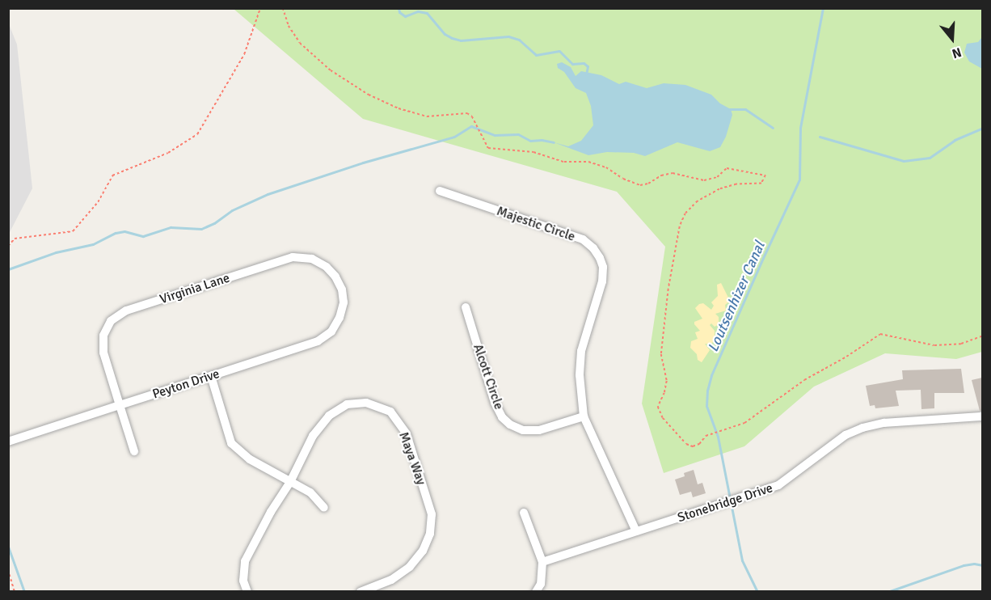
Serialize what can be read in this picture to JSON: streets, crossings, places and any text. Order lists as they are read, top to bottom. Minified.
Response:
{"streets":{"street":["Majestic Circle","Virginia Lane","Alcott Circle","Peyton Drive","Maya Way","Stonebridge Drive"]},"crossings":[["Majestic Circle","Alcott Circle"],["Majestic Circle","Stonebridge Drive"],["Virginia Lane","Peyton Drive"]],"water":["Loutsenhizer Canal"],"north":"bottom"}
